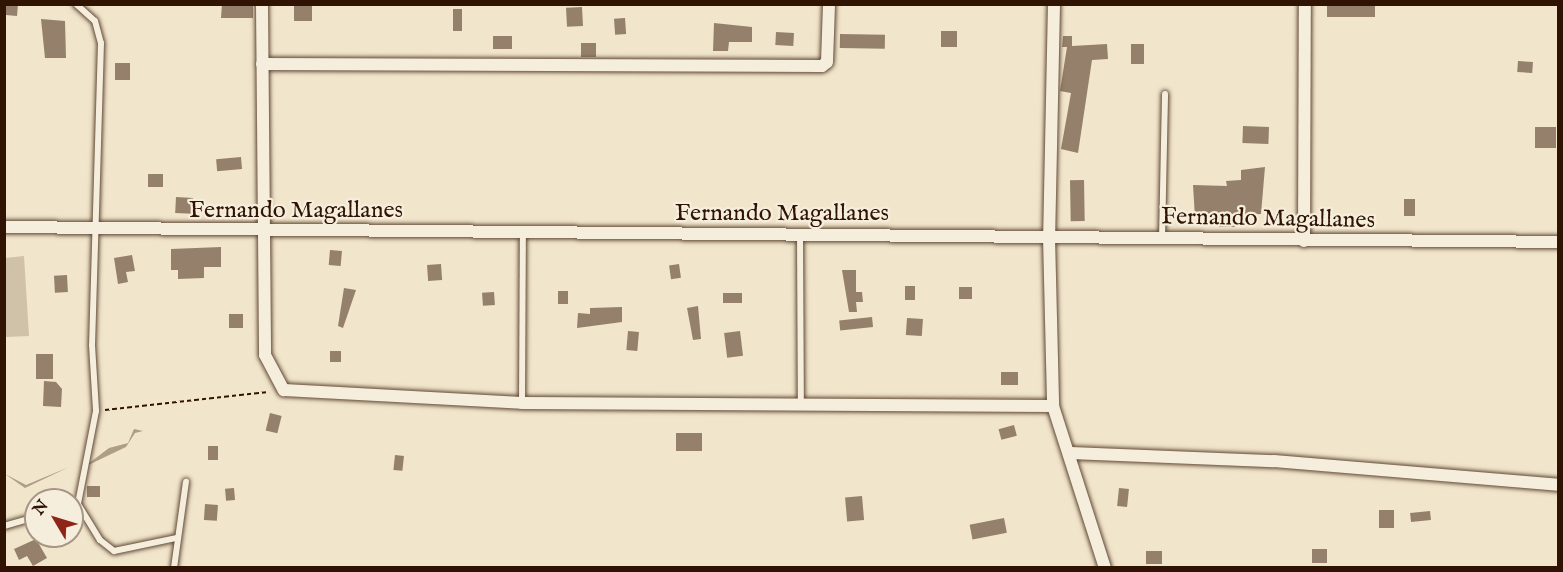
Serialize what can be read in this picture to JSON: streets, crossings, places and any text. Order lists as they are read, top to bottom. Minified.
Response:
{"streets":{"street":["Fernando Magallanes"]},"north":"top left"}
